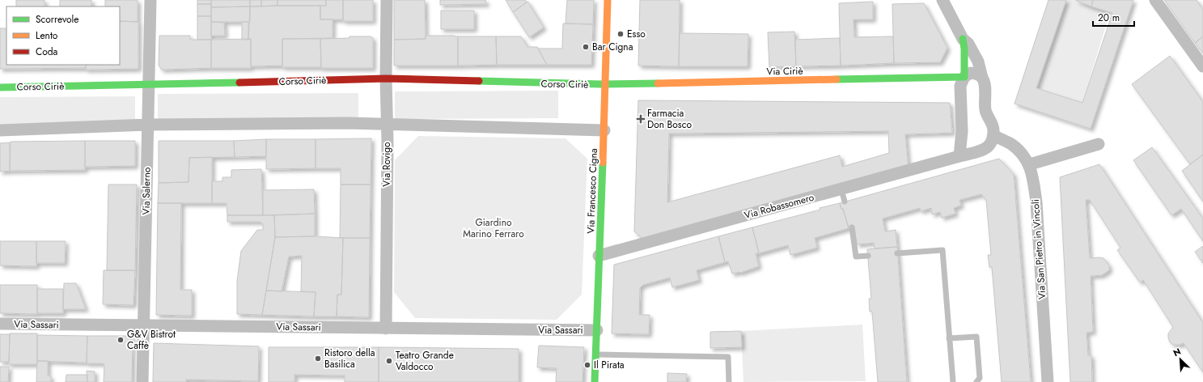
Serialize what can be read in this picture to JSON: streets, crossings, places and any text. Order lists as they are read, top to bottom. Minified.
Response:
{"streets":{"street":["Via Ciriè","Corso Ciriè","Via Rovigo","Via Salerno","Via Francesco Cigna","Via Robassomero","Via San Pietro in Vincoli","Via Sassari"]},"crossings":[["Via Ciriè","Corso Ciriè"],["Via Ciriè","Via Francesco Cigna"],["Corso Ciriè","Via Rovigo"],["Corso Ciriè","Via Salerno"],["Corso Ciriè","Via Francesco Cigna"],["Via Rovigo","Via Sassari"],["Via Salerno","Via Sassari"],["Via Francesco Cigna","Via Robassomero"],["Via Francesco Cigna","Via Sassari"],["Via Robassomero","Via San Pietro in Vincoli"]],"parks":["Giardino Marino Ferraro"],"places":{"other":["Esso","Bar Cigna","G&V Bistrot Caffè","Ristoro della Basilica","Teatro Grande Valdocco","Il Pirata"],"health":["Farmacia Don Bosco"]},"legend":["Scorrevole","Lento","Coda"],"scale_bar":"20 m","north":"top left"}
